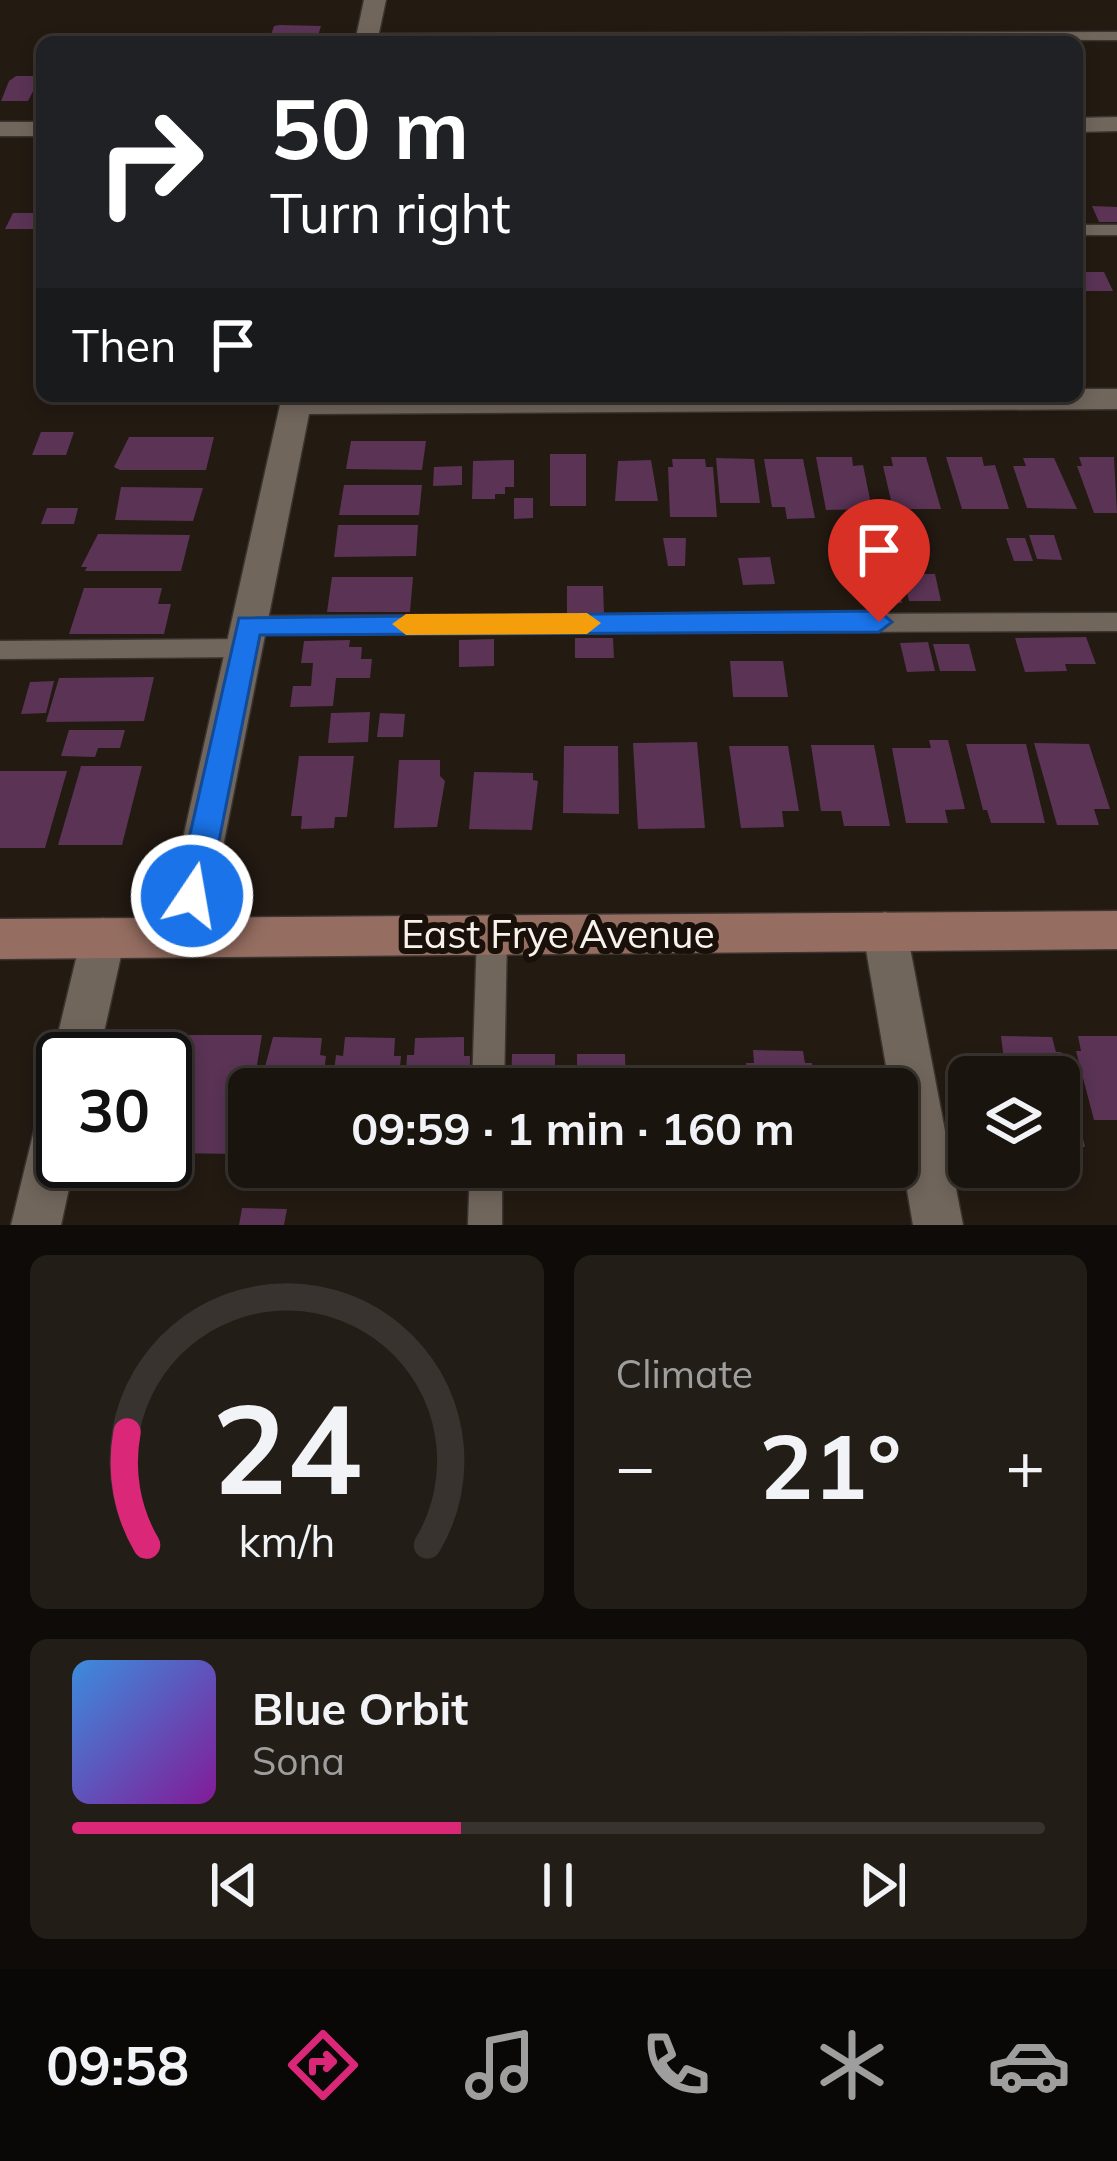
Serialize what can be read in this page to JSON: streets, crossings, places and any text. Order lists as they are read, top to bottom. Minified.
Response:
{"streets":{"street":["East Frye Avenue"]},"page":{"turn":["50 m","Turn right"],"then":"Then","limit":"30","trip":"09:59 · 1 min · 160 m","tile":"Climate","heat":["−","21°","+"],"song":["Blue Orbit","Sona"],"tabs":"09:58","gauge":["24","km/h"]}}
